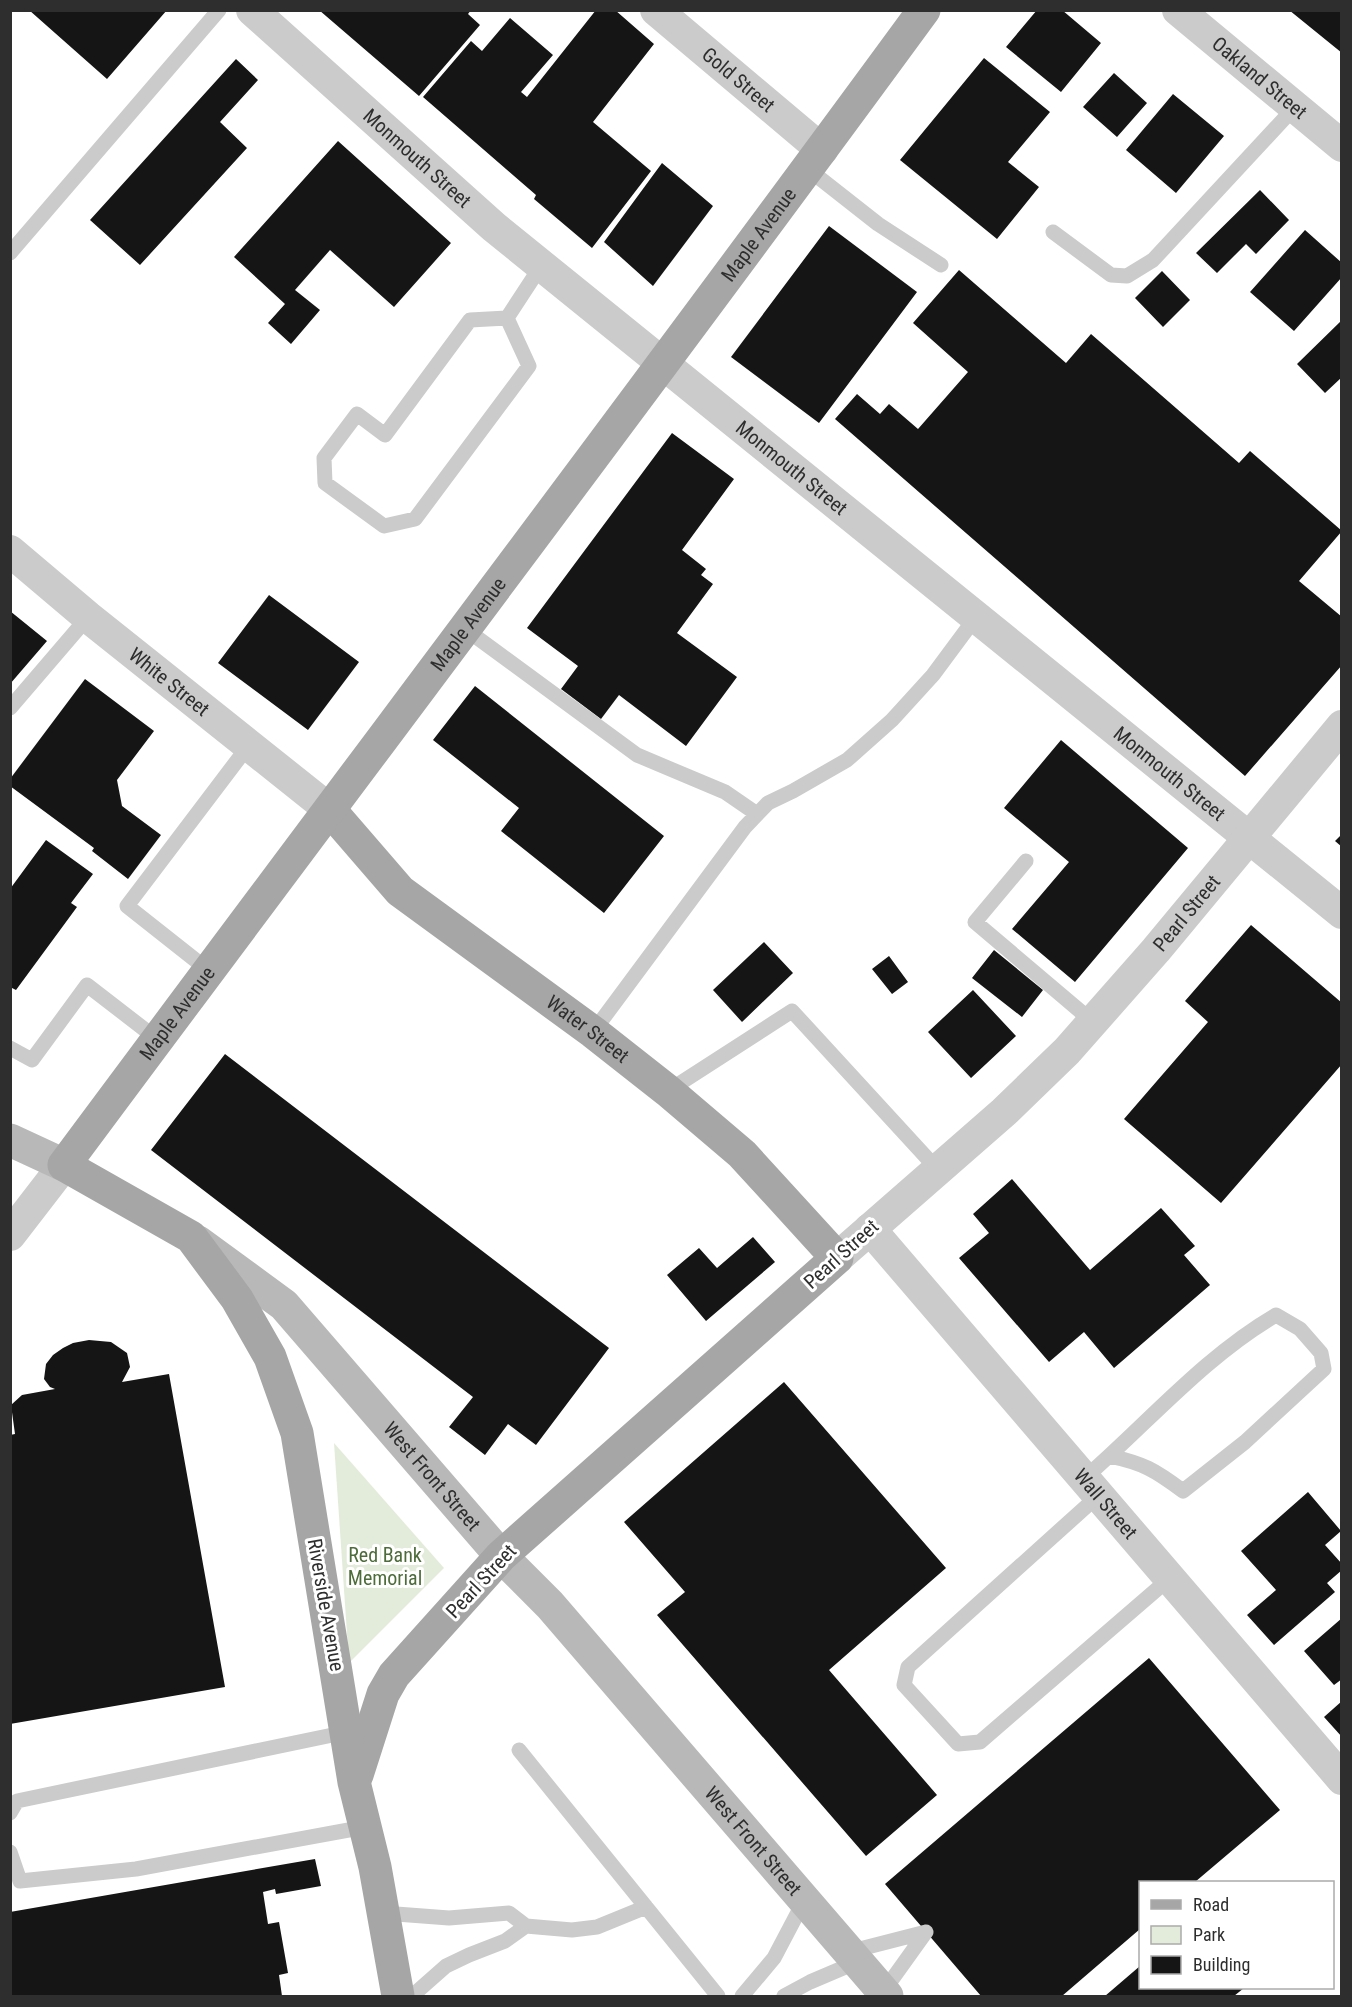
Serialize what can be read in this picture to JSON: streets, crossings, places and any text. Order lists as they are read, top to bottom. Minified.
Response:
{"streets":{"main road":["Maple Avenue","Pearl Street","Water Street","West Front Street","Riverside Avenue"],"street":["Oakland Street","Gold Street","Monmouth Street","White Street","Wall Street"]},"crossings":[["Gold Street","Maple Avenue"],["Monmouth Street","Maple Avenue"],["Monmouth Street","Pearl Street"],["Maple Avenue","White Street"],["Maple Avenue","Water Street"],["Maple Avenue","West Front Street"],["White Street","Water Street"],["Pearl Street","Water Street"],["Pearl Street","West Front Street"],["Pearl Street","Wall Street"],["Pearl Street","Riverside Avenue"],["West Front Street","Riverside Avenue"]],"parks":["Red Bank Memorial"],"legend":["Road","Park","Building"]}
